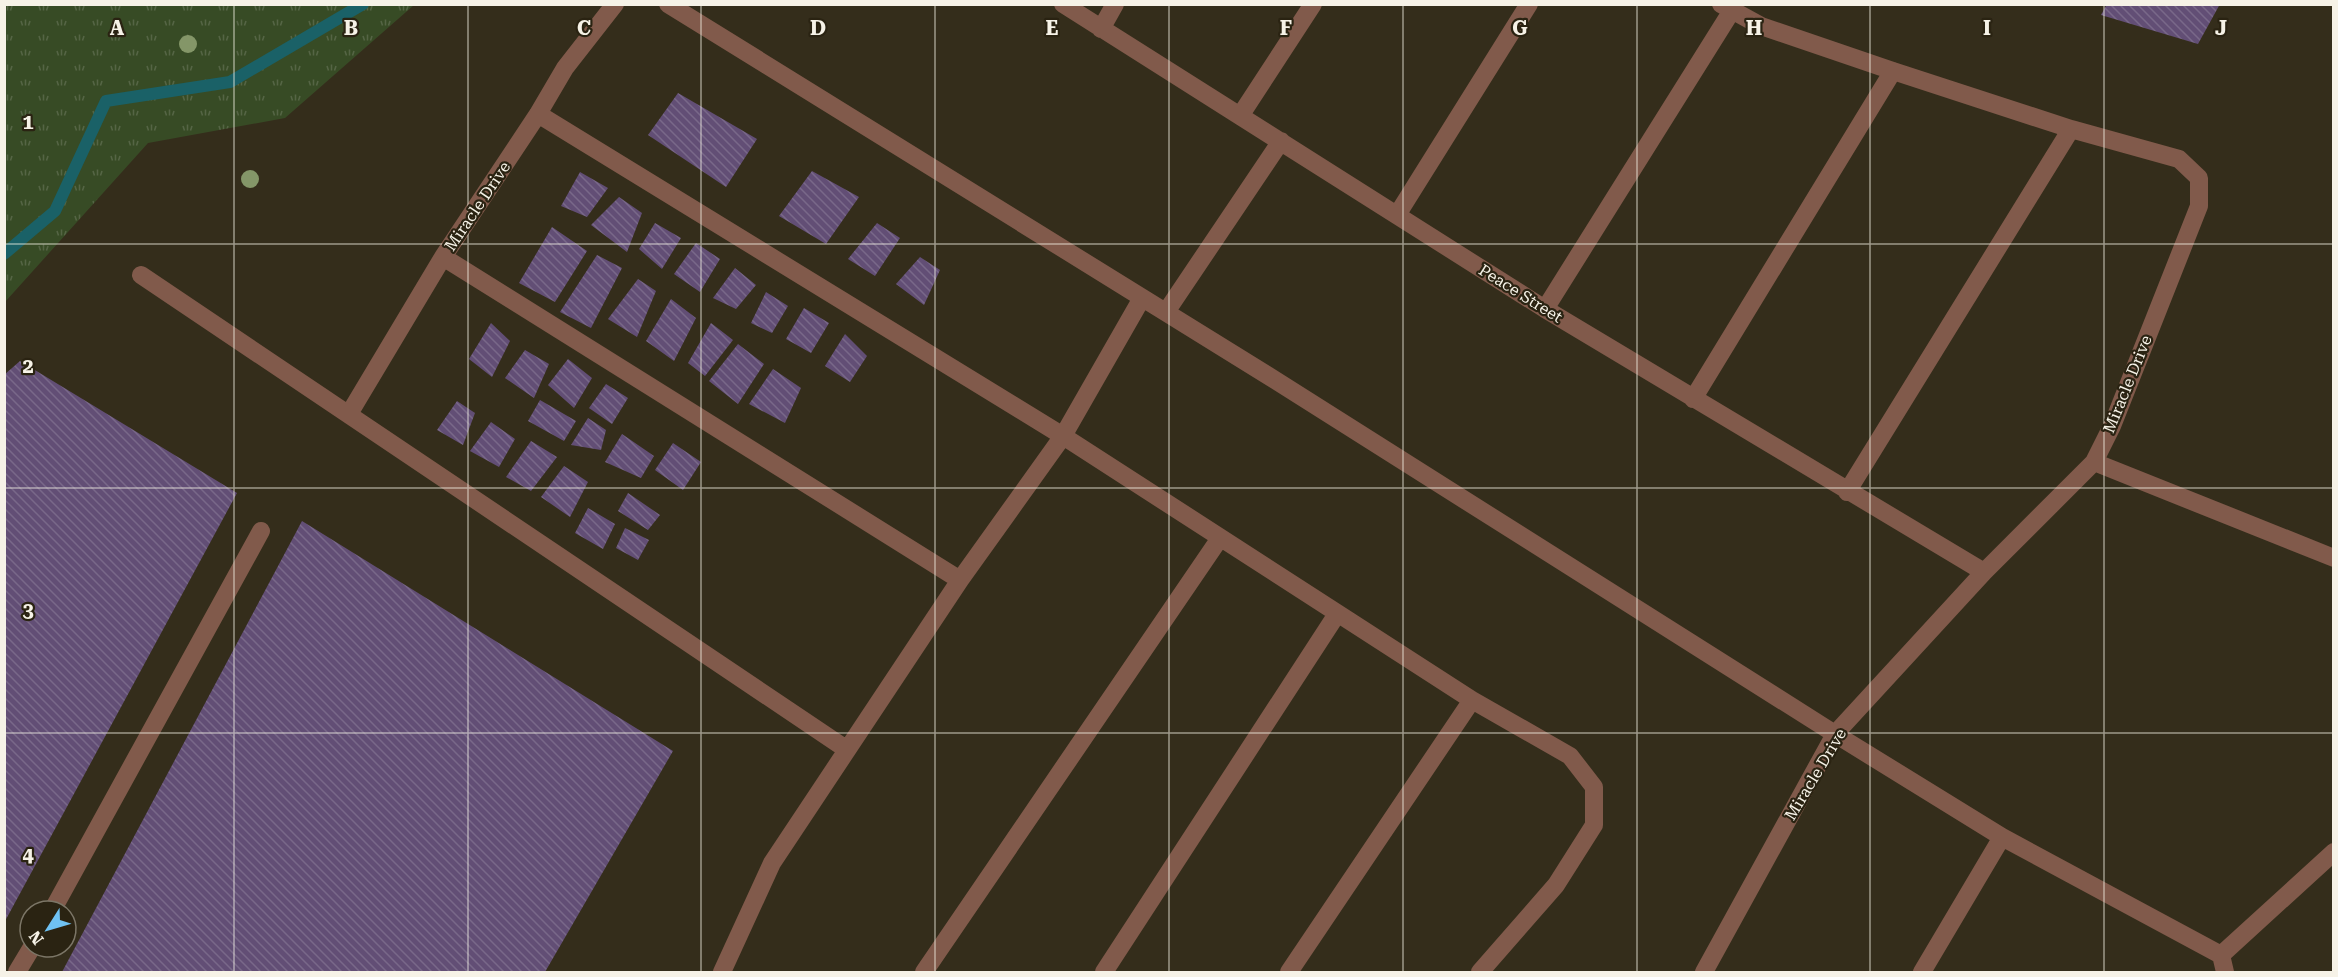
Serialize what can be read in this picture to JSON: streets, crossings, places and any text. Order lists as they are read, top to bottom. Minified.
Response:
{"streets":{"street":["Miracle Drive","Peace Street"]},"crossings":[["Miracle Drive","Peace Street"]],"north":"bottom left","grid":{"columns":["A","B","C","D","E","F","G","H","I","J"],"rows":["1","2","3","4"]}}
